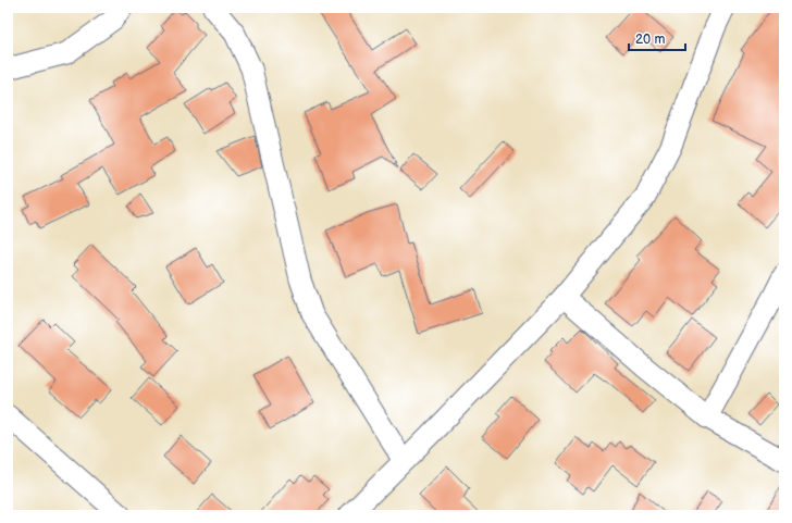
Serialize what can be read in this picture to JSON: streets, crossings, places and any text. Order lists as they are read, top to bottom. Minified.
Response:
{"scale_bar":"20 m"}
